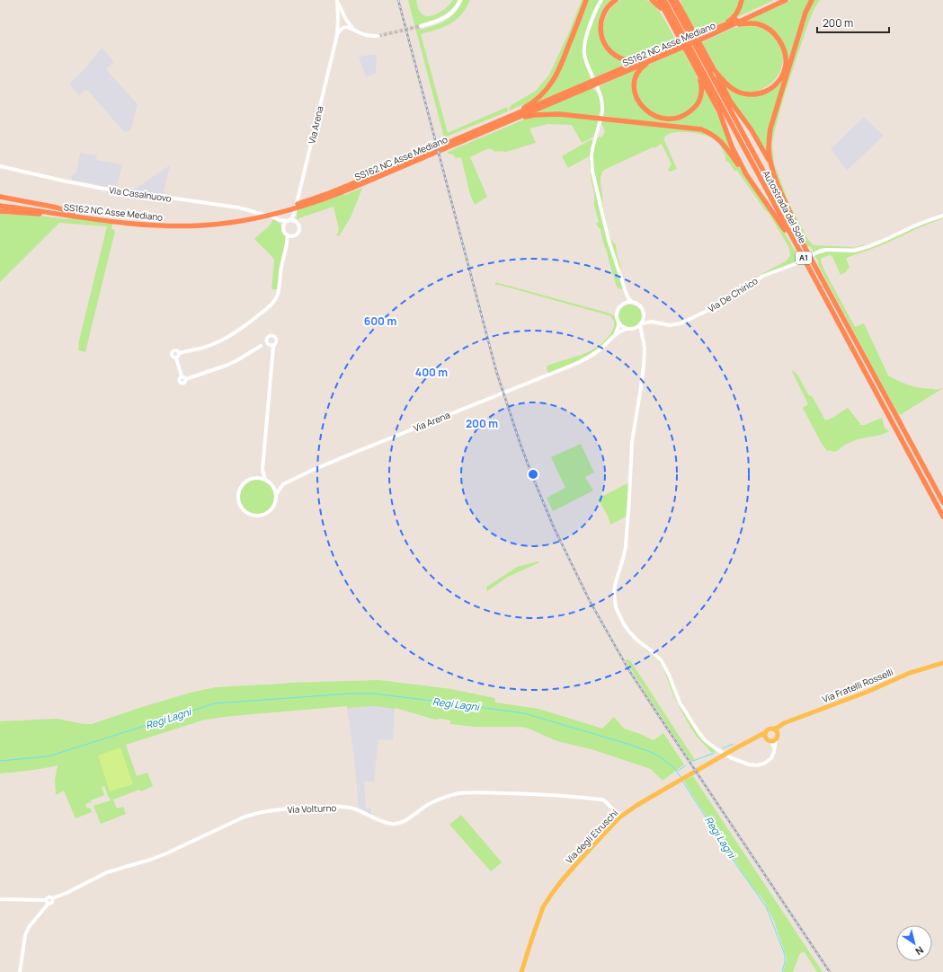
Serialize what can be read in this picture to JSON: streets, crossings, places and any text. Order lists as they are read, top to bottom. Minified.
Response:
{"streets":{"highway":["SS162 NC Asse Mediano","Autostrada del Sole","A1"],"main road":["Via Fratelli Rosselli","Via degli Etruschi"],"street":["Via Arena","Via Casalnuovo","Via De Chirico","Via Volturno"]},"crossings":[["Via Arena","Via Casalnuovo"],["Via Arena","Via De Chirico"],["Via Fratelli Rosselli","Via degli Etruschi"],["Via Volturno","Via degli Etruschi"]],"water":["Regi Lagni"],"scale_bar":"200 m","north":"bottom right","rings":["600 m","400 m","200 m"]}
